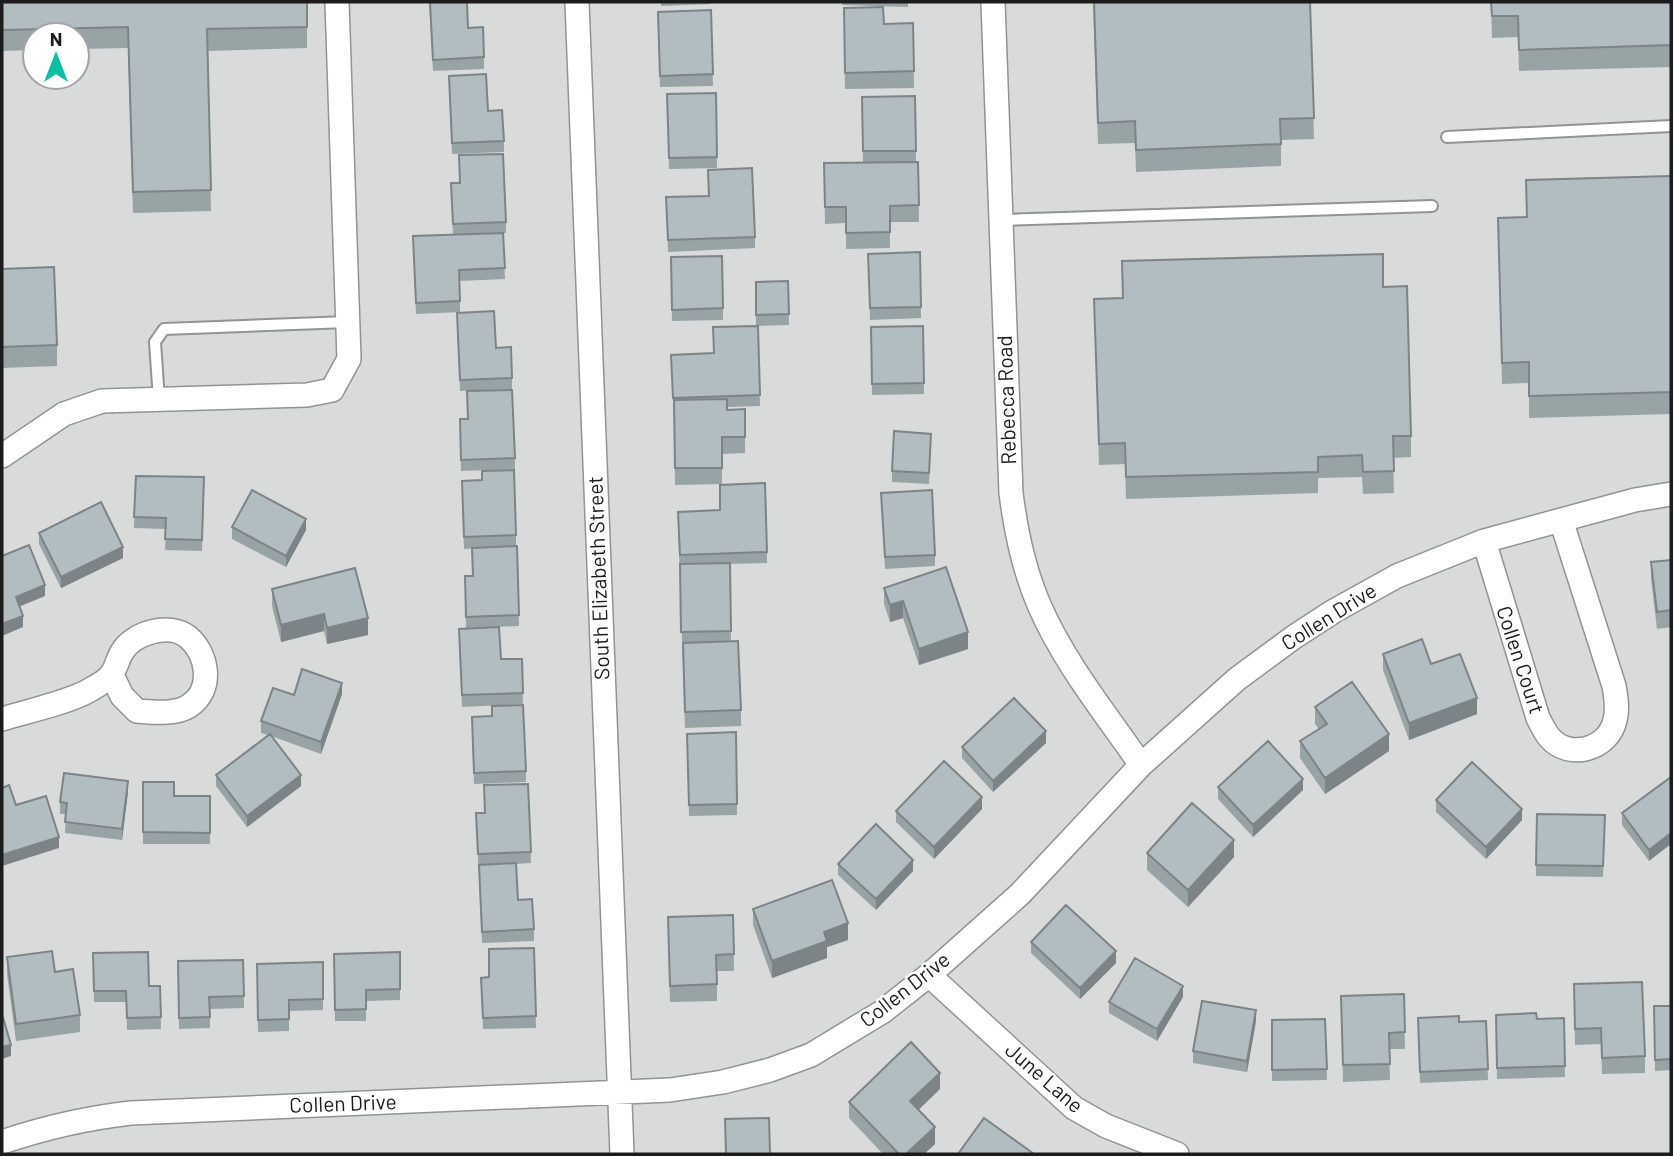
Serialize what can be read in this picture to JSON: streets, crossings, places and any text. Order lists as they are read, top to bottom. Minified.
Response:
{"streets":{"street":["Rebecca Road","South Elizabeth Street","Collen Drive","Collen Court","June Lane"]},"crossings":[["Rebecca Road","Collen Drive"],["South Elizabeth Street","Collen Drive"],["Collen Drive","Collen Court"],["Collen Drive","June Lane"]],"north":"top"}
